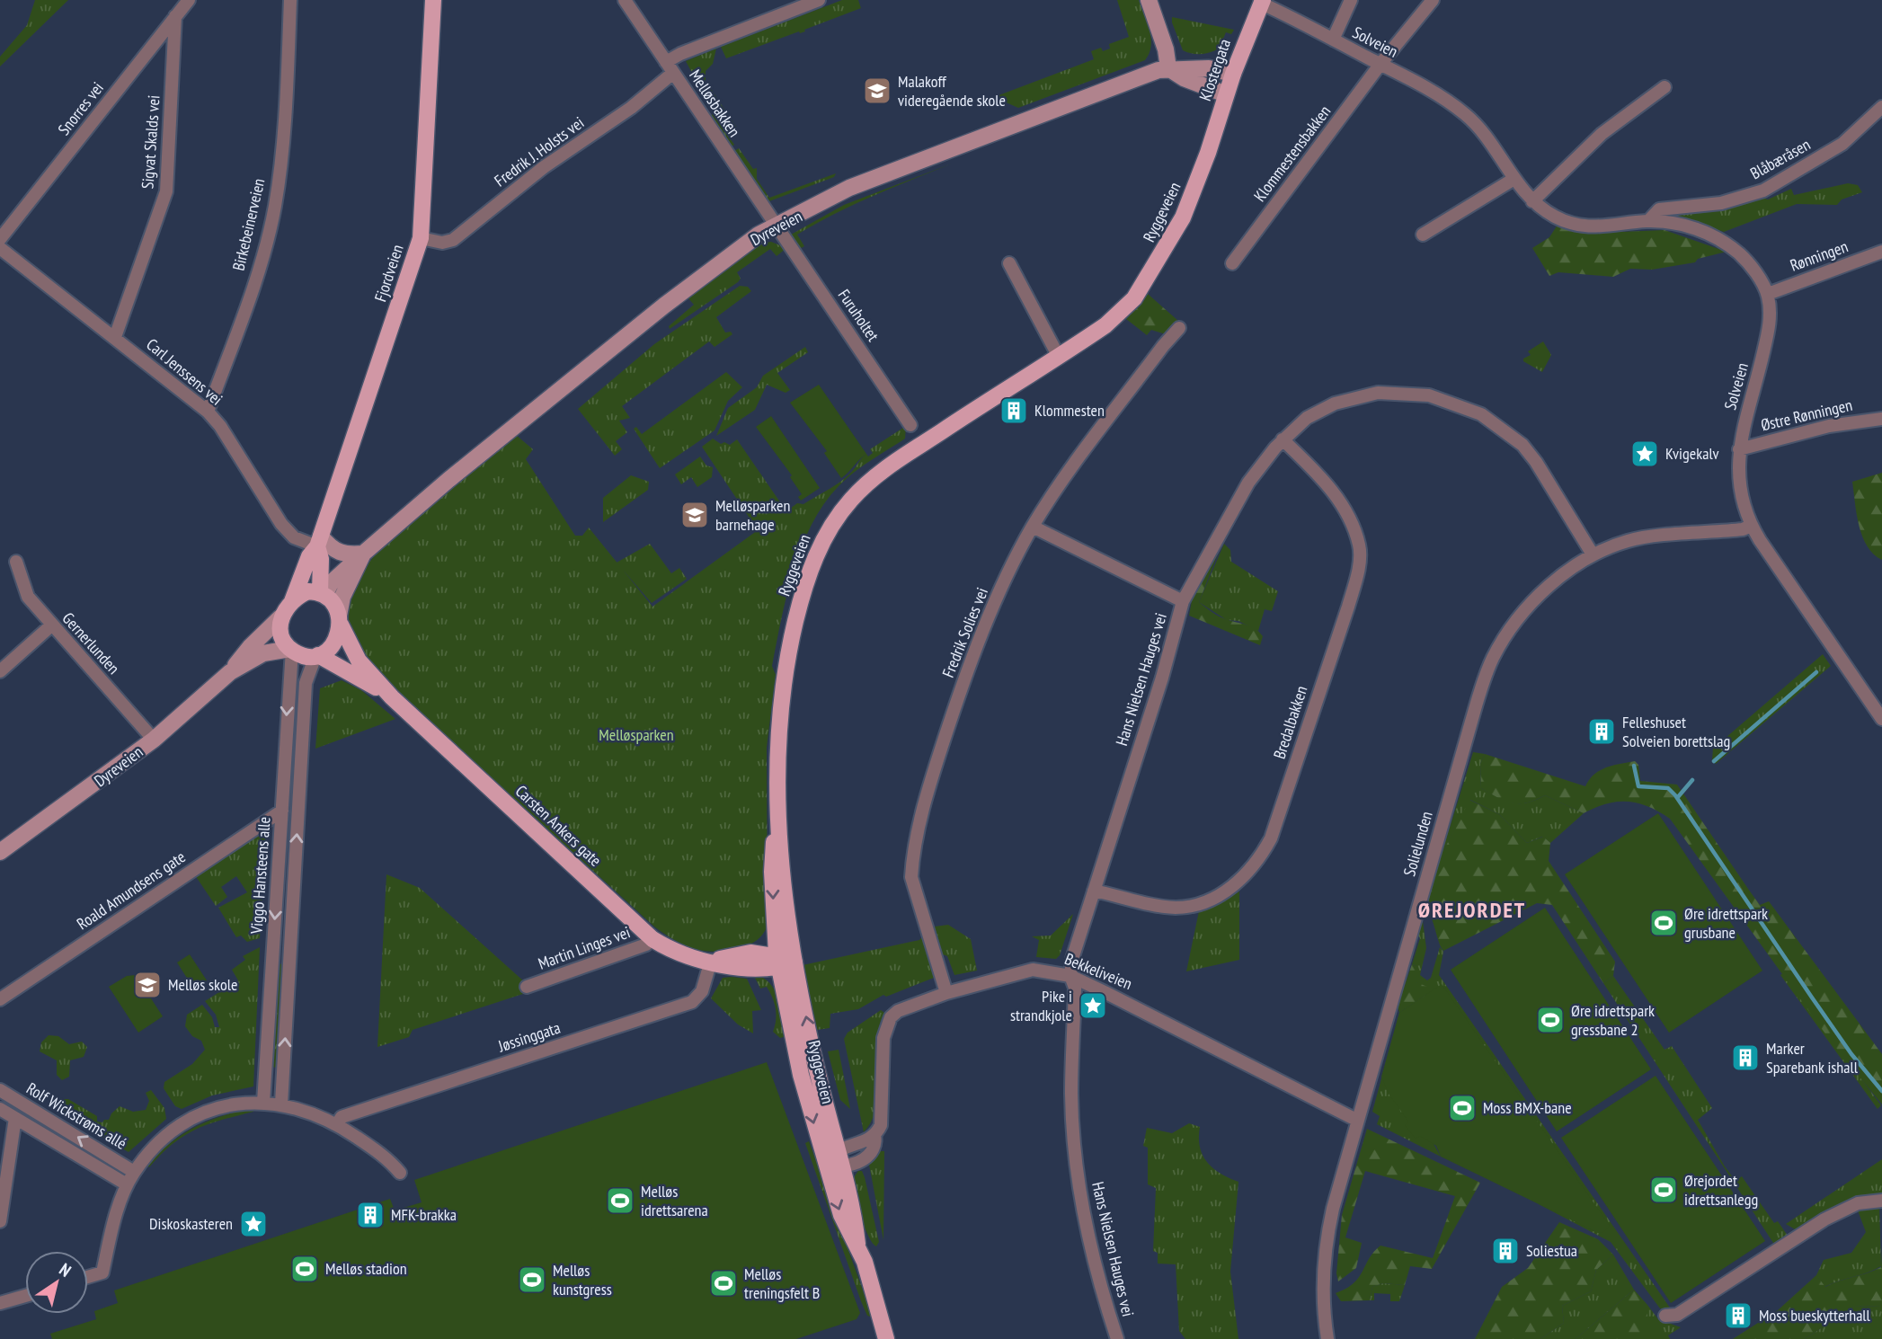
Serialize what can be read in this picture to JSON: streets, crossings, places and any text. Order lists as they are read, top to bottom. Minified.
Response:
{"streets":{"main road":["Klostergata","Ryggeveien","Fjordveien","Carsten Ankers gate"],"street":["Solveien","Melløsbakken","Snorres vei","Sigvat Skalds vei","Fredrik J. Holsts vei","Klommestensbakken","Blåbæråsen","Birkebeinerveien","Dyreveien","Rønningen","Furuholtet","Carl Jenssens vei","Østre Rønningen","Fredrik Solies vei","Gernerlunden","Hans Nielsen Hauges vei","Bredalbakken","Solielunden","Viggo Hansteens alle","Roald Amundsens gate","Martin Linges vei","Bekkeliveien","Jøssinggata","Rolf Wickstrøms allé"]},"crossings":[["Solveien","Klostergata"],["Solveien","Klommestensbakken"],["Solveien","Blåbæråsen"],["Solveien","Rønningen"],["Solveien","Østre Rønningen"],["Solveien","Solielunden"],["Klostergata","Ryggeveien"],["Klostergata","Dyreveien"],["Melløsbakken","Fredrik J. Holsts vei"],["Melløsbakken","Dyreveien"],["Melløsbakken","Furuholtet"],["Snorres vei","Sigvat Skalds vei"],["Sigvat Skalds vei","Carl Jenssens vei"],["Fredrik J. Holsts vei","Fjordveien"],["Ryggeveien","Carsten Ankers gate"],["Ryggeveien","Bekkeliveien"],["Birkebeinerveien","Carl Jenssens vei"],["Dyreveien","Fjordveien"],["Dyreveien","Furuholtet"],["Dyreveien","Gernerlunden"],["Dyreveien","Carsten Ankers gate"],["Dyreveien","Viggo Hansteens alle"],["Fjordveien","Carl Jenssens vei"],["Fjordveien","Carsten Ankers gate"],["Fjordveien","Viggo Hansteens alle"],["Fredrik Solies vei","Bekkeliveien"],["Hans Nielsen Hauges vei","Bredalbakken"],["Hans Nielsen Hauges vei","Solielunden"],["Hans Nielsen Hauges vei","Bekkeliveien"],["Carsten Ankers gate","Viggo Hansteens alle"],["Carsten Ankers gate","Martin Linges vei"],["Carsten Ankers gate","Jøssinggata"],["Solielunden","Bekkeliveien"],["Viggo Hansteens alle","Roald Amundsens gate"]],"districts":["ØREJORDET"],"parks":["Melløsparken"],"places":{"school or university":["Malakoff videregående skole","Melløsparken barnehage","Melløs skole"],"building":["Klommesten","Felleshuset Solveien borettslag","Marker Sparebank ishall","MFK-brakka","Soliestua","Moss bueskytterhall"],"place":["Kvigekalv","Pike i strandkjole","Diskoskasteren"],"sports":["Øre idrettspark grusbane","Øre idrettspark gressbane 2","Moss BMX-bane","Ørejordet idrettsanlegg","Melløs idrettsarena","Melløs stadion","Melløs kunstgress","Melløs treningsfelt B"]},"north":"top right"}
